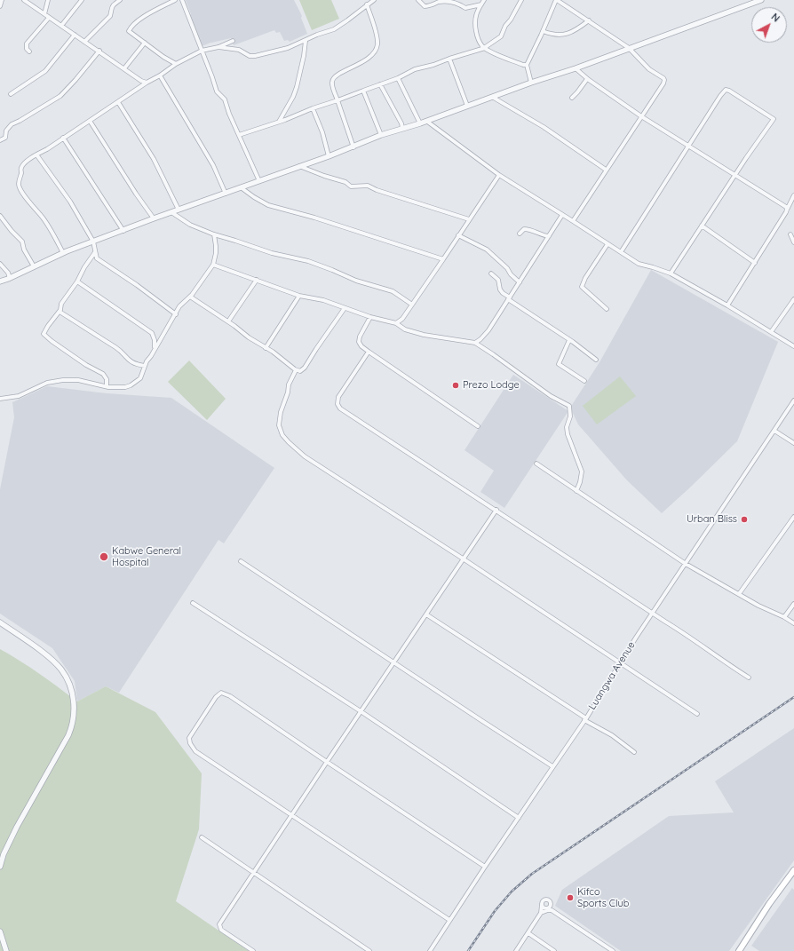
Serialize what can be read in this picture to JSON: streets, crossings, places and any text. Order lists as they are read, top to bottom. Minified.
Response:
{"streets":{"street":["Luangwa Avenue"]},"places":["Prezo Lodge","Urban Bliss","Kabwe General Hospital","Kifco Sports Club"],"north":"top right"}
